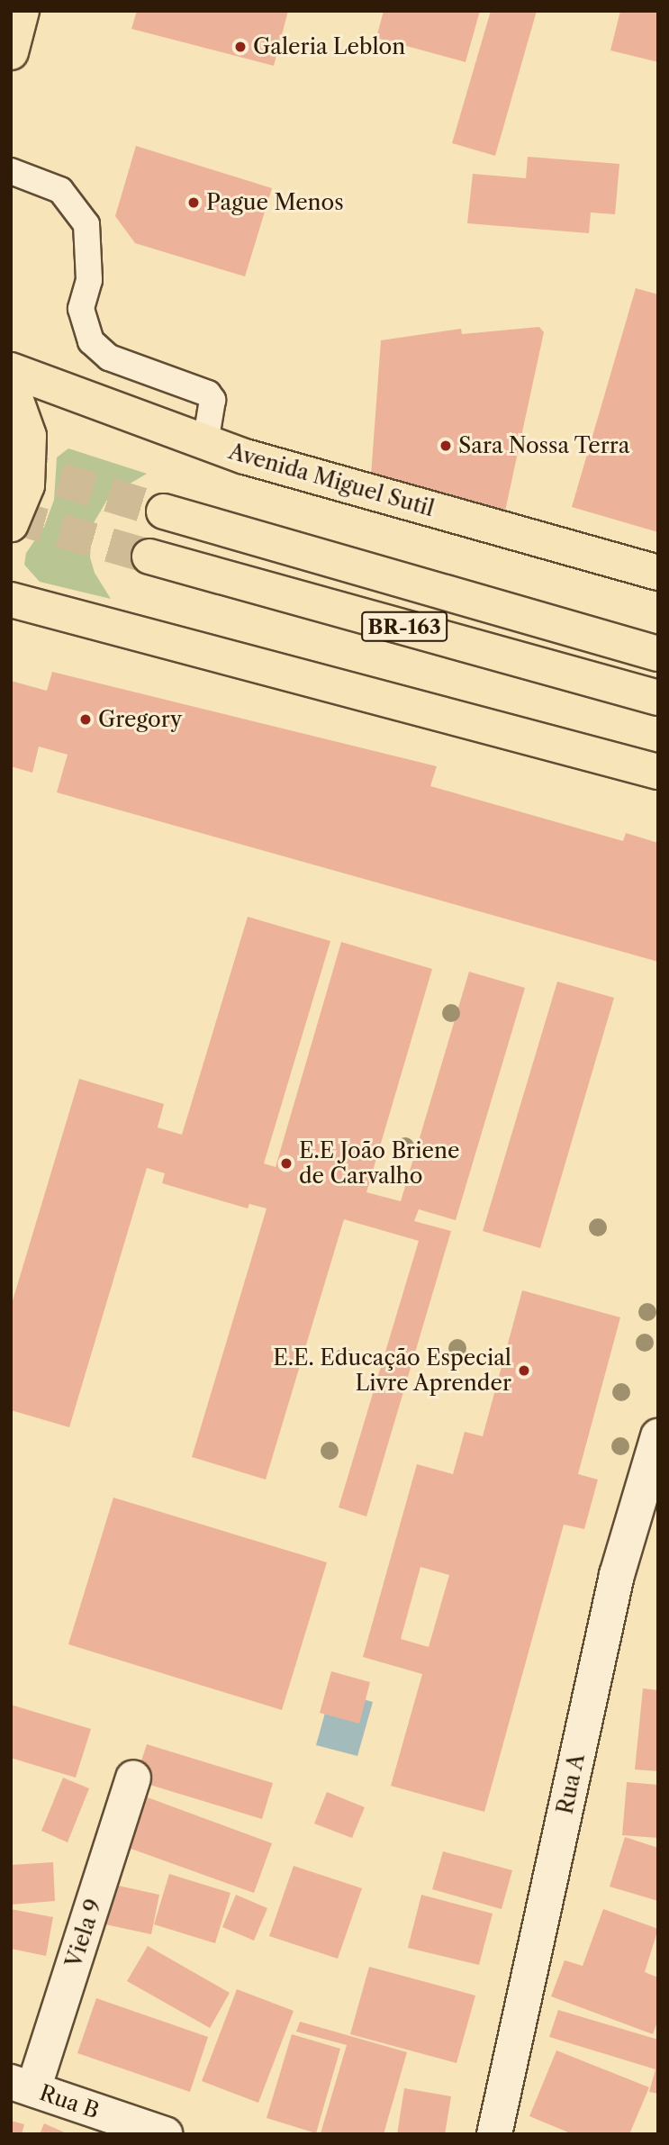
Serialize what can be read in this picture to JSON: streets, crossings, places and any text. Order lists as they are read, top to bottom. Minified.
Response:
{"streets":{"main road":["Avenida Miguel Sutil","BR-163"],"street":["Rua A","Viela 9","Rua B"]},"crossings":[["Viela 9","Rua B"]],"places":["Galeria Leblon","Pague Menos","Sara Nossa Terra","Gregory","E.E João Briene de Carvalho","E.E. Educação Especial Livre Aprender"]}
